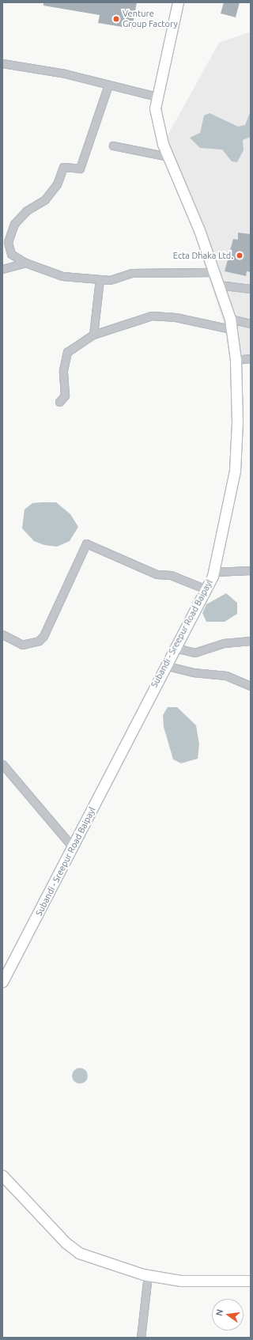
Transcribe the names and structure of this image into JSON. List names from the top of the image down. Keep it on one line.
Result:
{"streets":{"street":["Subandi - Sreepur Road Baipayl"]},"places":["Venture Group Factory","Ecta Dhaka Ltd."],"north":"left"}
